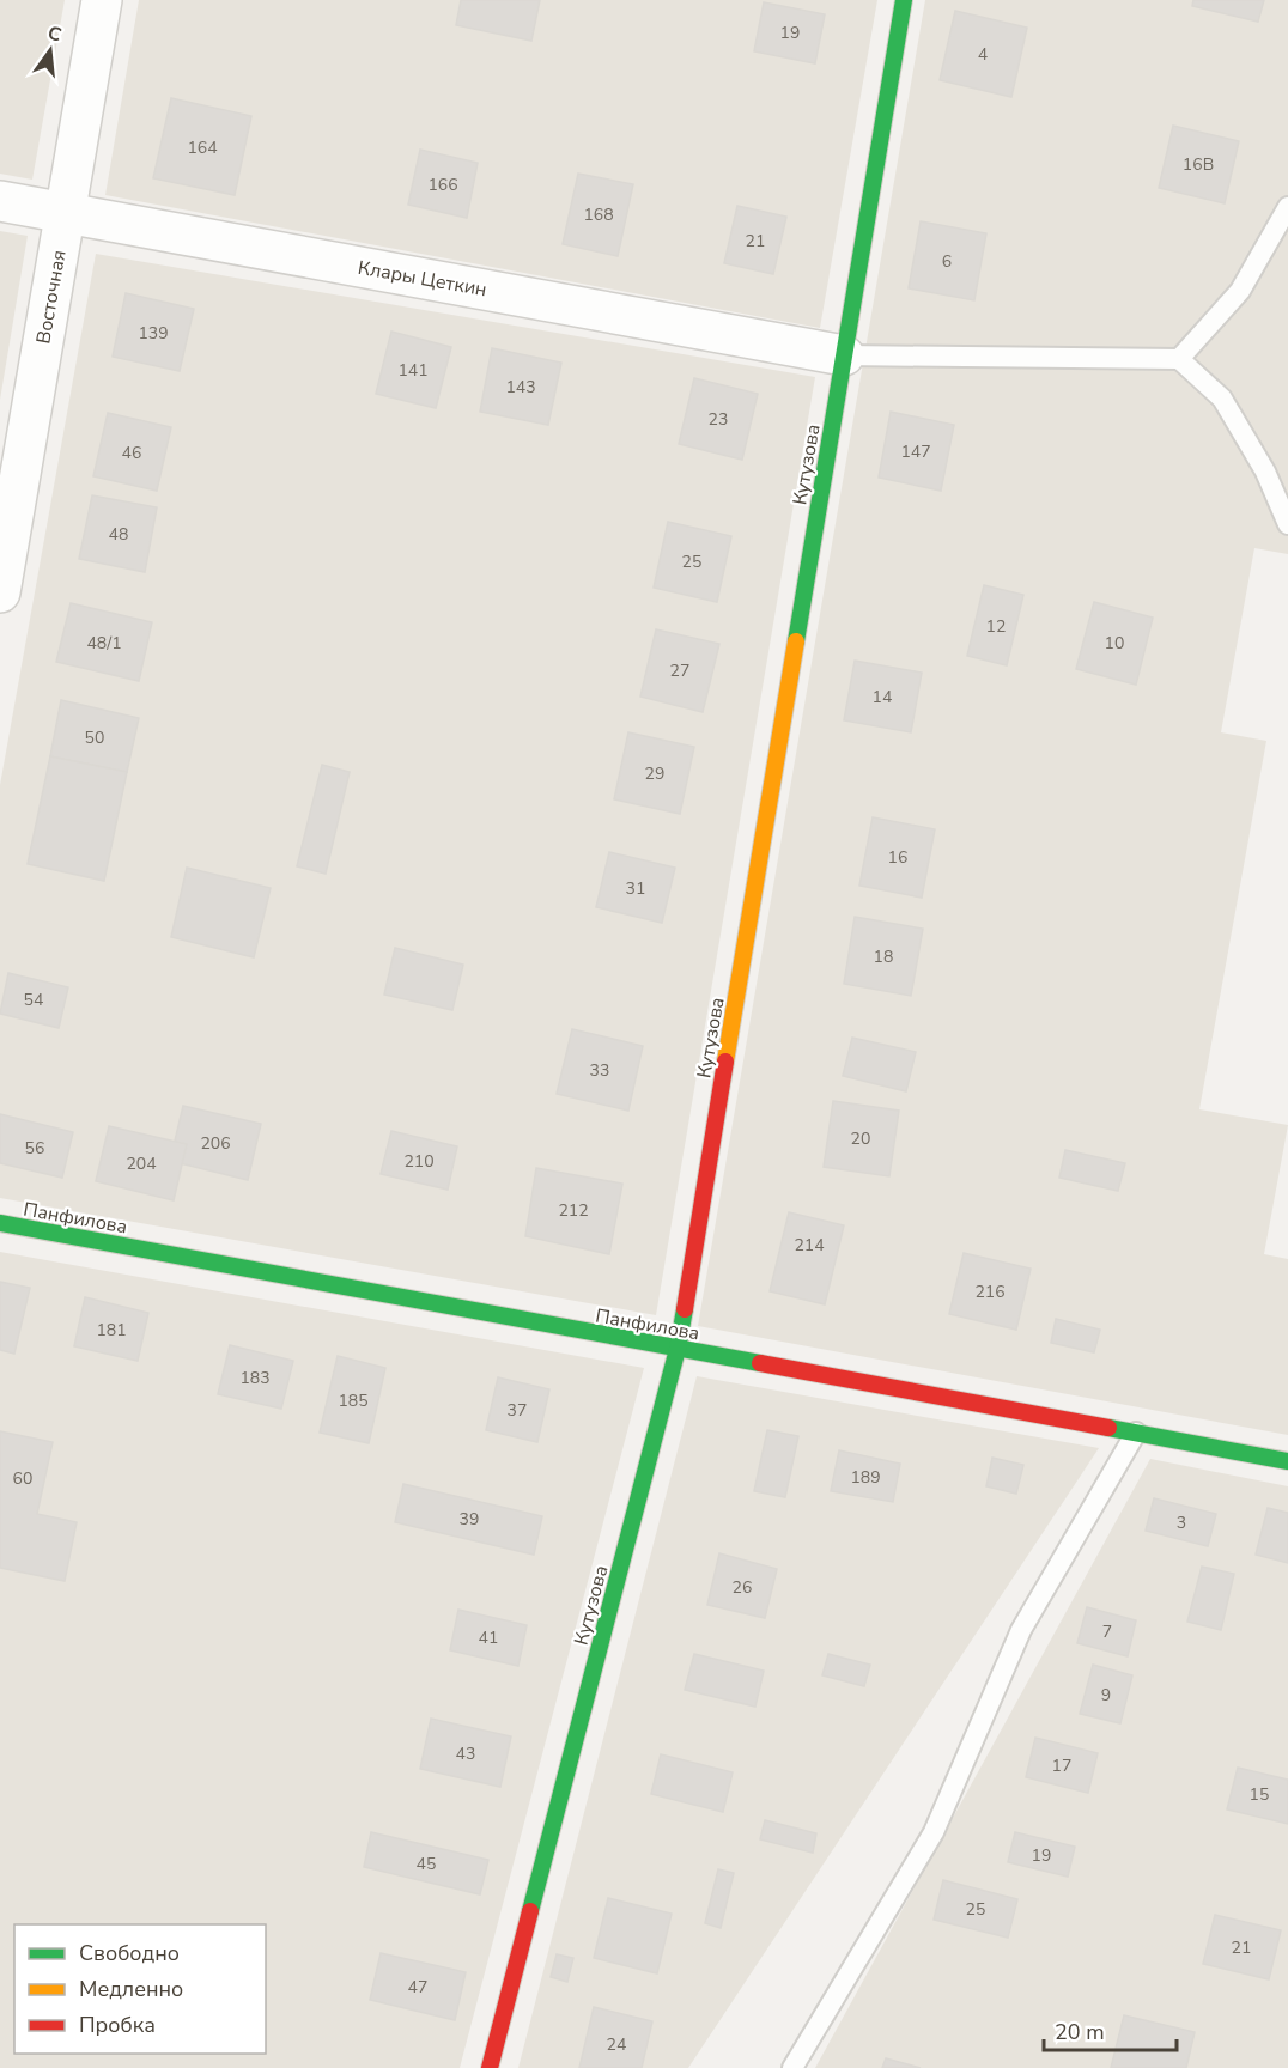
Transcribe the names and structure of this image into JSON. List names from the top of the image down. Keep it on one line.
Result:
{"streets":{"street":["Клары Цеткин","Восточная","Кутузова","Панфилова"]},"crossings":[["Клары Цеткин","Восточная"],["Клары Цеткин","Кутузова"],["Кутузова","Панфилова"]],"house_numbers":["19","4","164","16В","166","168","21","6","139","141","143","23","147","46","48","25","12","48/1","10","27","14","50","29","16","31","18","54","33","20","206","56","210","204","212","214","216","181","183","185","37","189","60","39","3","26","7","41","9","43","17","15","19","45","25","21","47","24"],"legend":["Свободно","Медленно","Пробка"],"scale_bar":"20 m","north":"top"}
